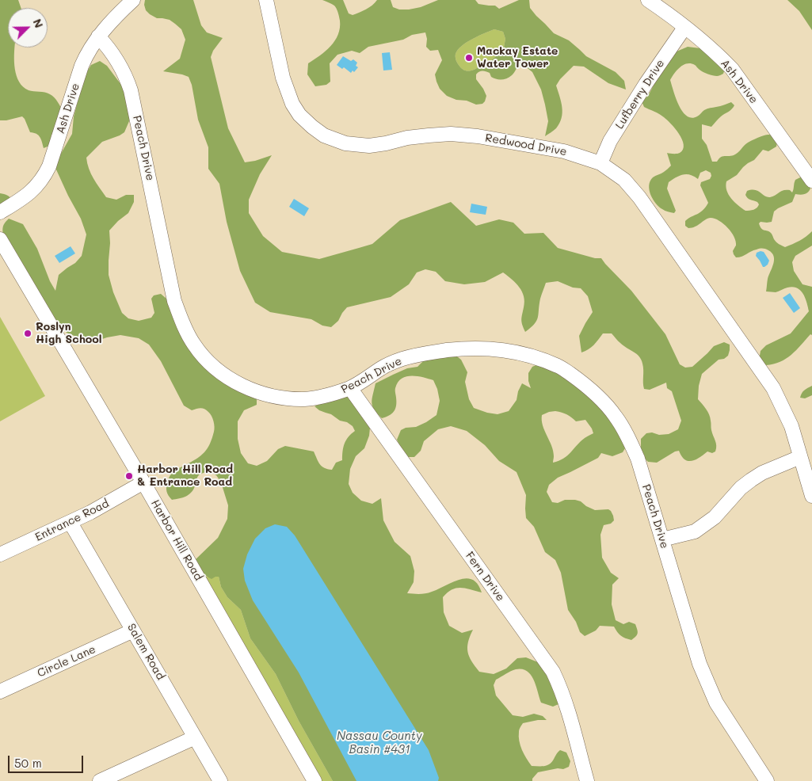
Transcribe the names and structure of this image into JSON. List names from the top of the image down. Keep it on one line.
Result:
{"streets":{"street":["Ash Drive","Lufberry Drive","Redwood Drive","Peach Drive","Entrance Road","Harbor Hill Road","Fern Drive","Salem Road","Circle Lane"]},"crossings":[["Ash Drive","Lufberry Drive"],["Ash Drive","Peach Drive"],["Lufberry Drive","Redwood Drive"],["Peach Drive","Fern Drive"],["Entrance Road","Harbor Hill Road"],["Entrance Road","Salem Road"],["Salem Road","Circle Lane"]],"water":["Nassau County Basin #431"],"places":["Mackay Estate Water Tower","Roslyn High School","Harbor Hill Road & Entrance Road"],"scale_bar":"50 m","north":"top right"}
